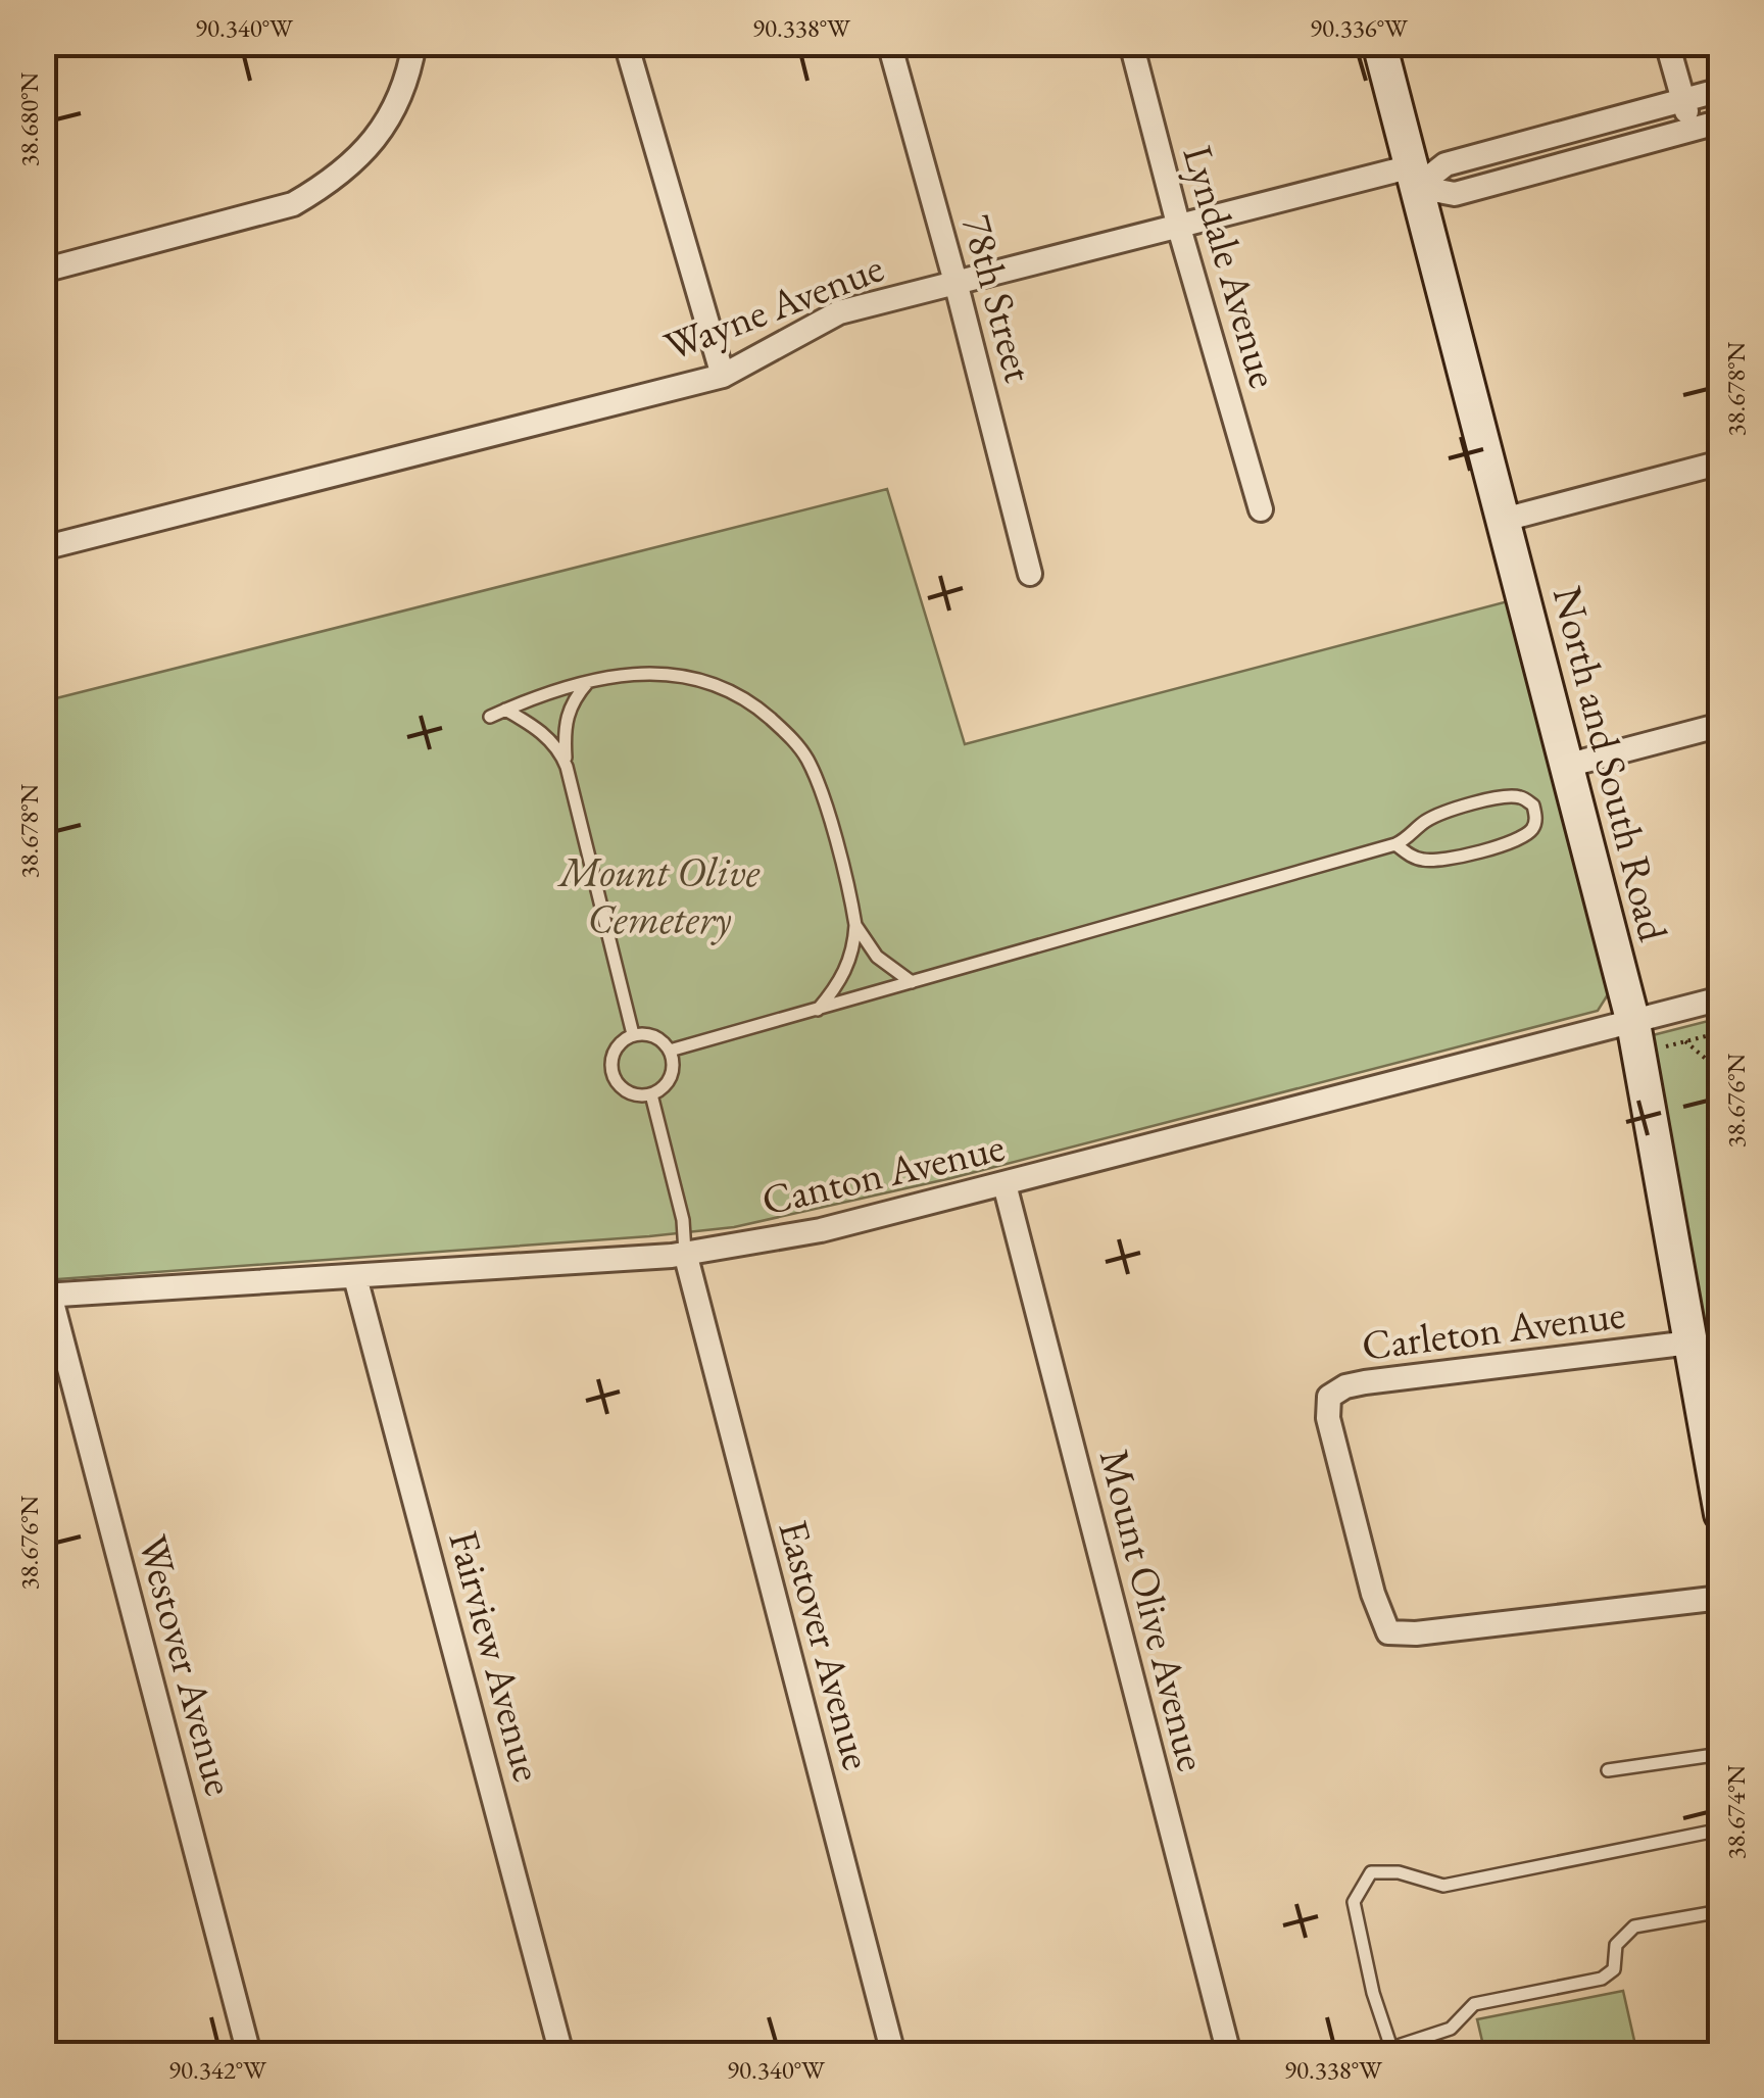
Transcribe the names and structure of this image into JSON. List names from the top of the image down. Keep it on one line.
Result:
{"streets":{"street":["Lyndale Avenue","78th Street","Wayne Avenue","North and South Road","Canton Avenue","Carleton Avenue","Mount Olive Avenue","Eastover Avenue","Fairview Avenue","Westover Avenue"]},"crossings":[["Lyndale Avenue","Wayne Avenue"],["78th Street","Wayne Avenue"],["Wayne Avenue","North and South Road"],["North and South Road","Canton Avenue"],["North and South Road","Carleton Avenue"],["Canton Avenue","Mount Olive Avenue"],["Canton Avenue","Eastover Avenue"],["Canton Avenue","Fairview Avenue"],["Canton Avenue","Westover Avenue"]],"parks":["Mount Olive Cemetery"],"coordinates":["90.340°W","90.338°W","90.336°W","38.680°N","38.678°N","38.676°N","38.674°N","90.342°W"]}
